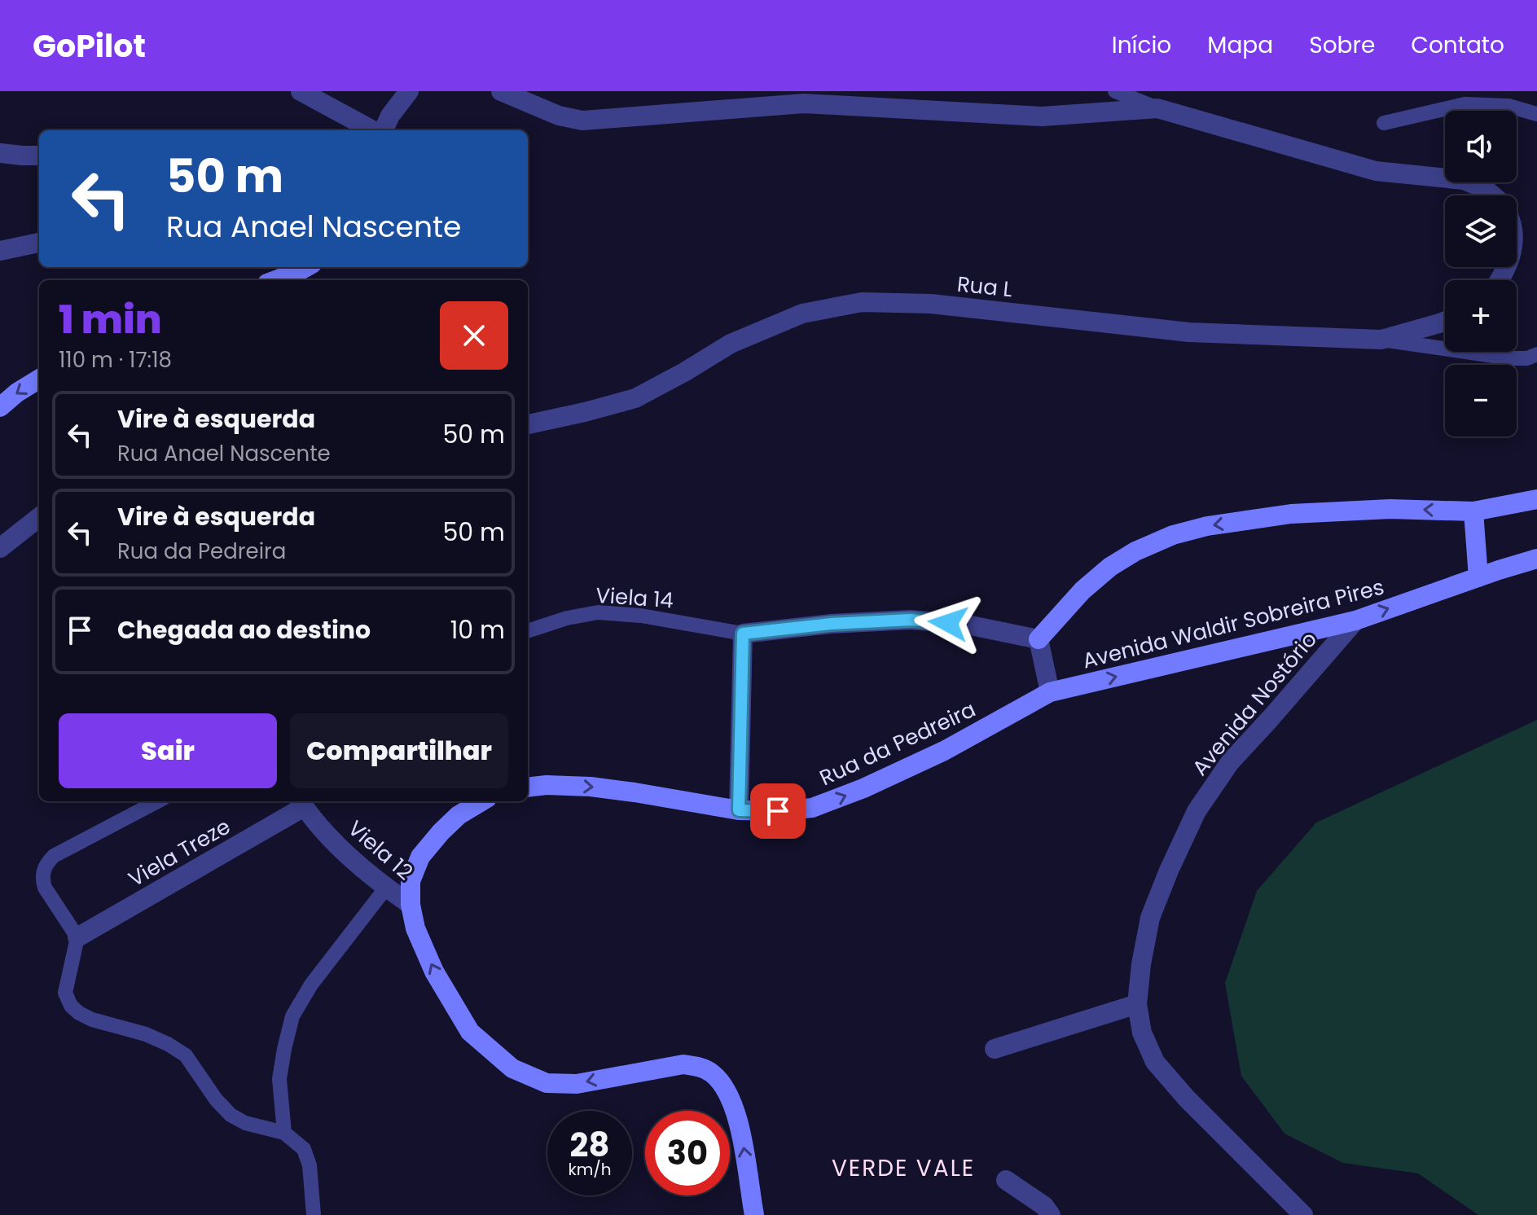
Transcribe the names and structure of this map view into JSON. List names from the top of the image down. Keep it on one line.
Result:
{"streets":{"street":["Rua L","Avenida Waldir Sobreira Pires","Avenida Nostório","Rua da Pedreira","Viela 12","Viela Treze"],"lane":["Viela 14"]},"crossings":[["Avenida Waldir Sobreira Pires","Avenida Nostório"],["Avenida Waldir Sobreira Pires","Rua da Pedreira"],["Viela 12","Viela Treze"]],"districts":["VERDE VALE"],"page":{"header":"GoPilot","nav":["Início","Mapa","Sobre","Contato"],"map_buttons":["+","−"],"turn":["50 m","Rua Anael Nascente"],"heading":["1 min","110 m · 17:18"],"list":[{"name":"Vire à esquerda","note":"Rua Anael Nascente","value":"50 m"},{"name":"Vire à esquerda","note":"Rua da Pedreira","value":"50 m"},{"name":"Chegada ao destino","value":"10 m"}],"buttons":["Sair","Compartilhar"],"speed":"28 km/h","limit":"30"}}
